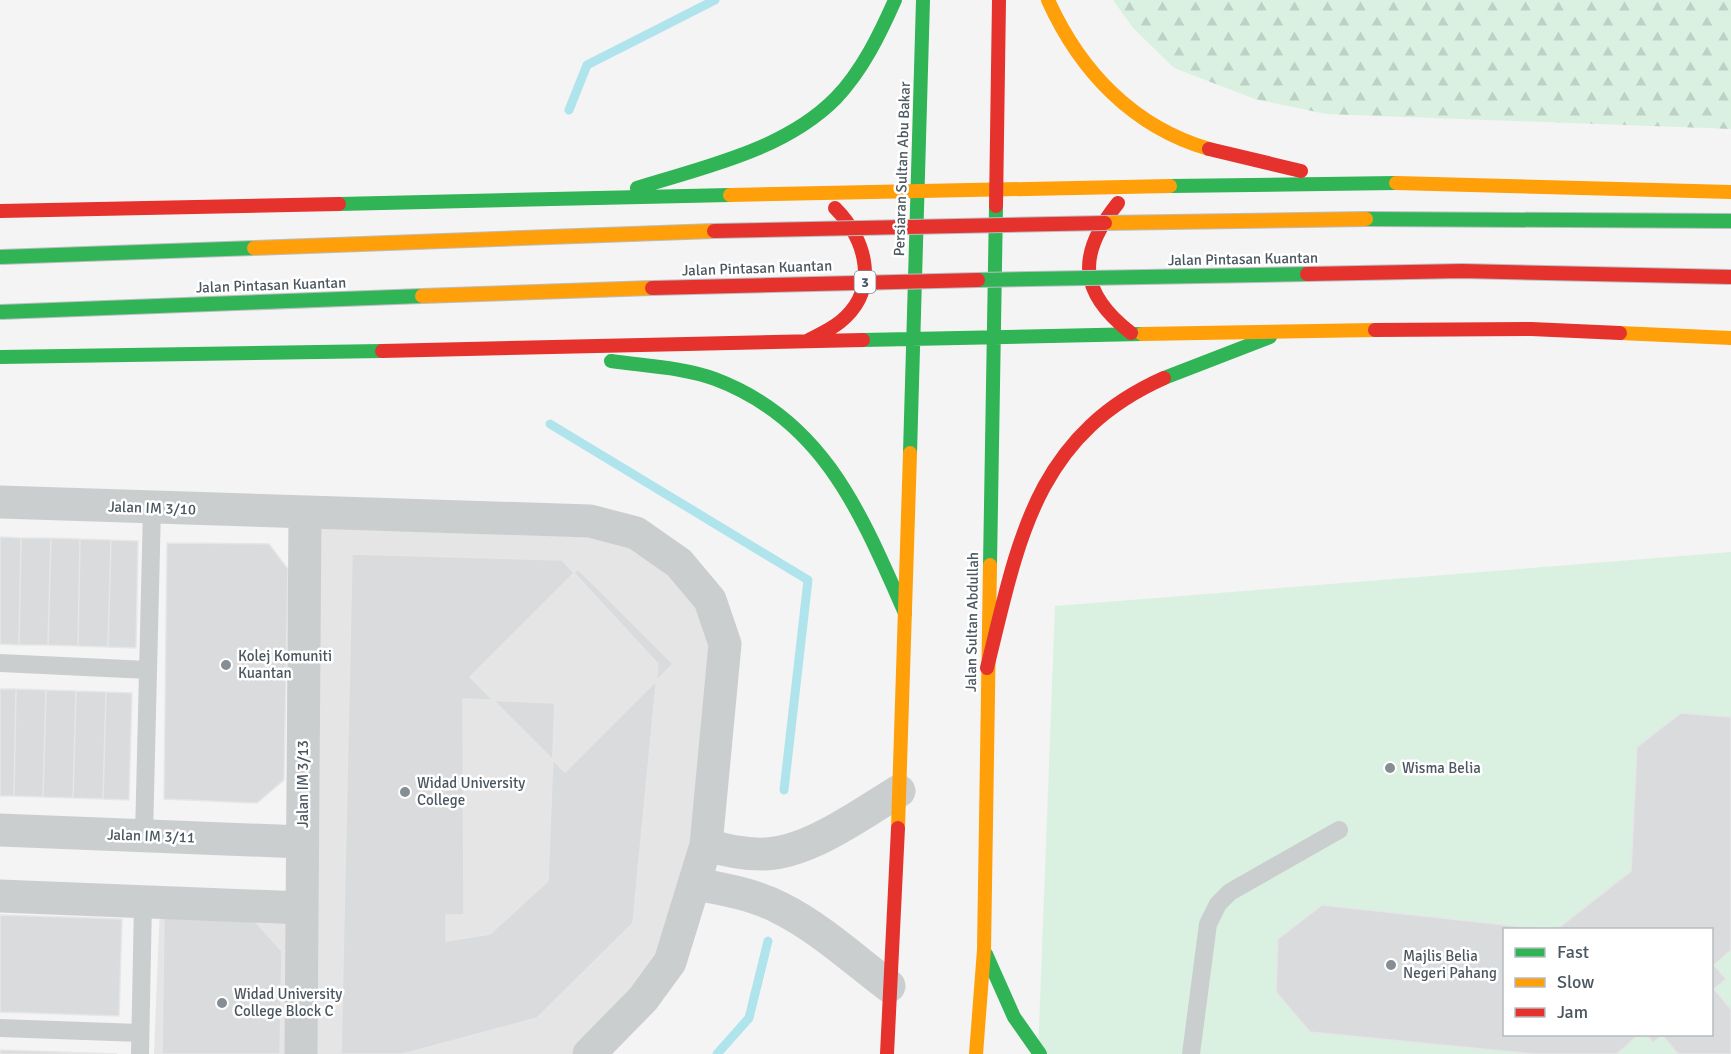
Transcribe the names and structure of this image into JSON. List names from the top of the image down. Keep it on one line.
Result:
{"streets":{"main road":["Persiaran Sultan Abu Bakar","Jalan Pintasan Kuantan","3","Jalan Sultan Abdullah"],"street":["Jalan IM 3/10","Jalan IM 3/13","Jalan IM 3/11"]},"crossings":[["Jalan IM 3/10","Jalan IM 3/13"],["Jalan IM 3/13","Jalan IM 3/11"]],"places":["Kolej Komuniti Kuantan","Wisma Belia","Widad University College","Majlis Belia Negeri Pahang","Widad University College Block C"],"legend":["Fast","Slow","Jam"]}
